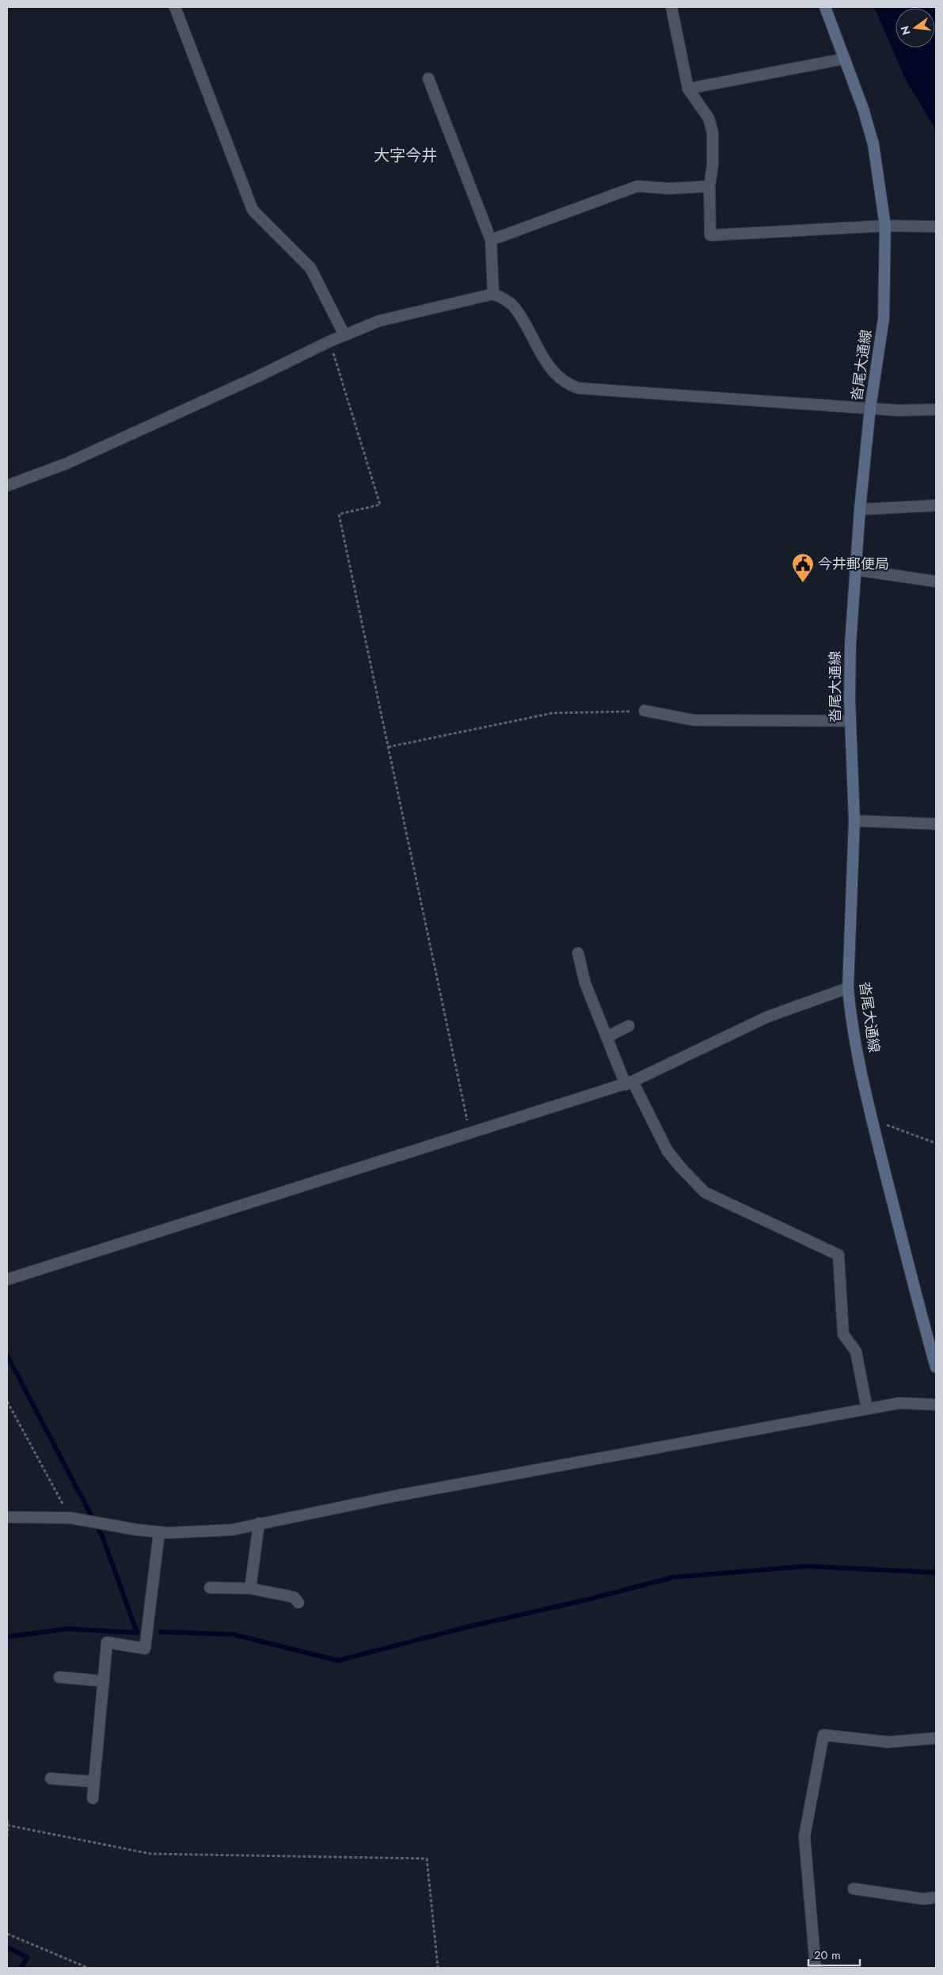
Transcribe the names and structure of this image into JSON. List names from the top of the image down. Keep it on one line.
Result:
{"streets":{"main road":["沓尾大通線"]},"districts":["大字今井"],"places":{"public building":["今井郵便局"]},"scale_bar":"20 m","north":"left"}
